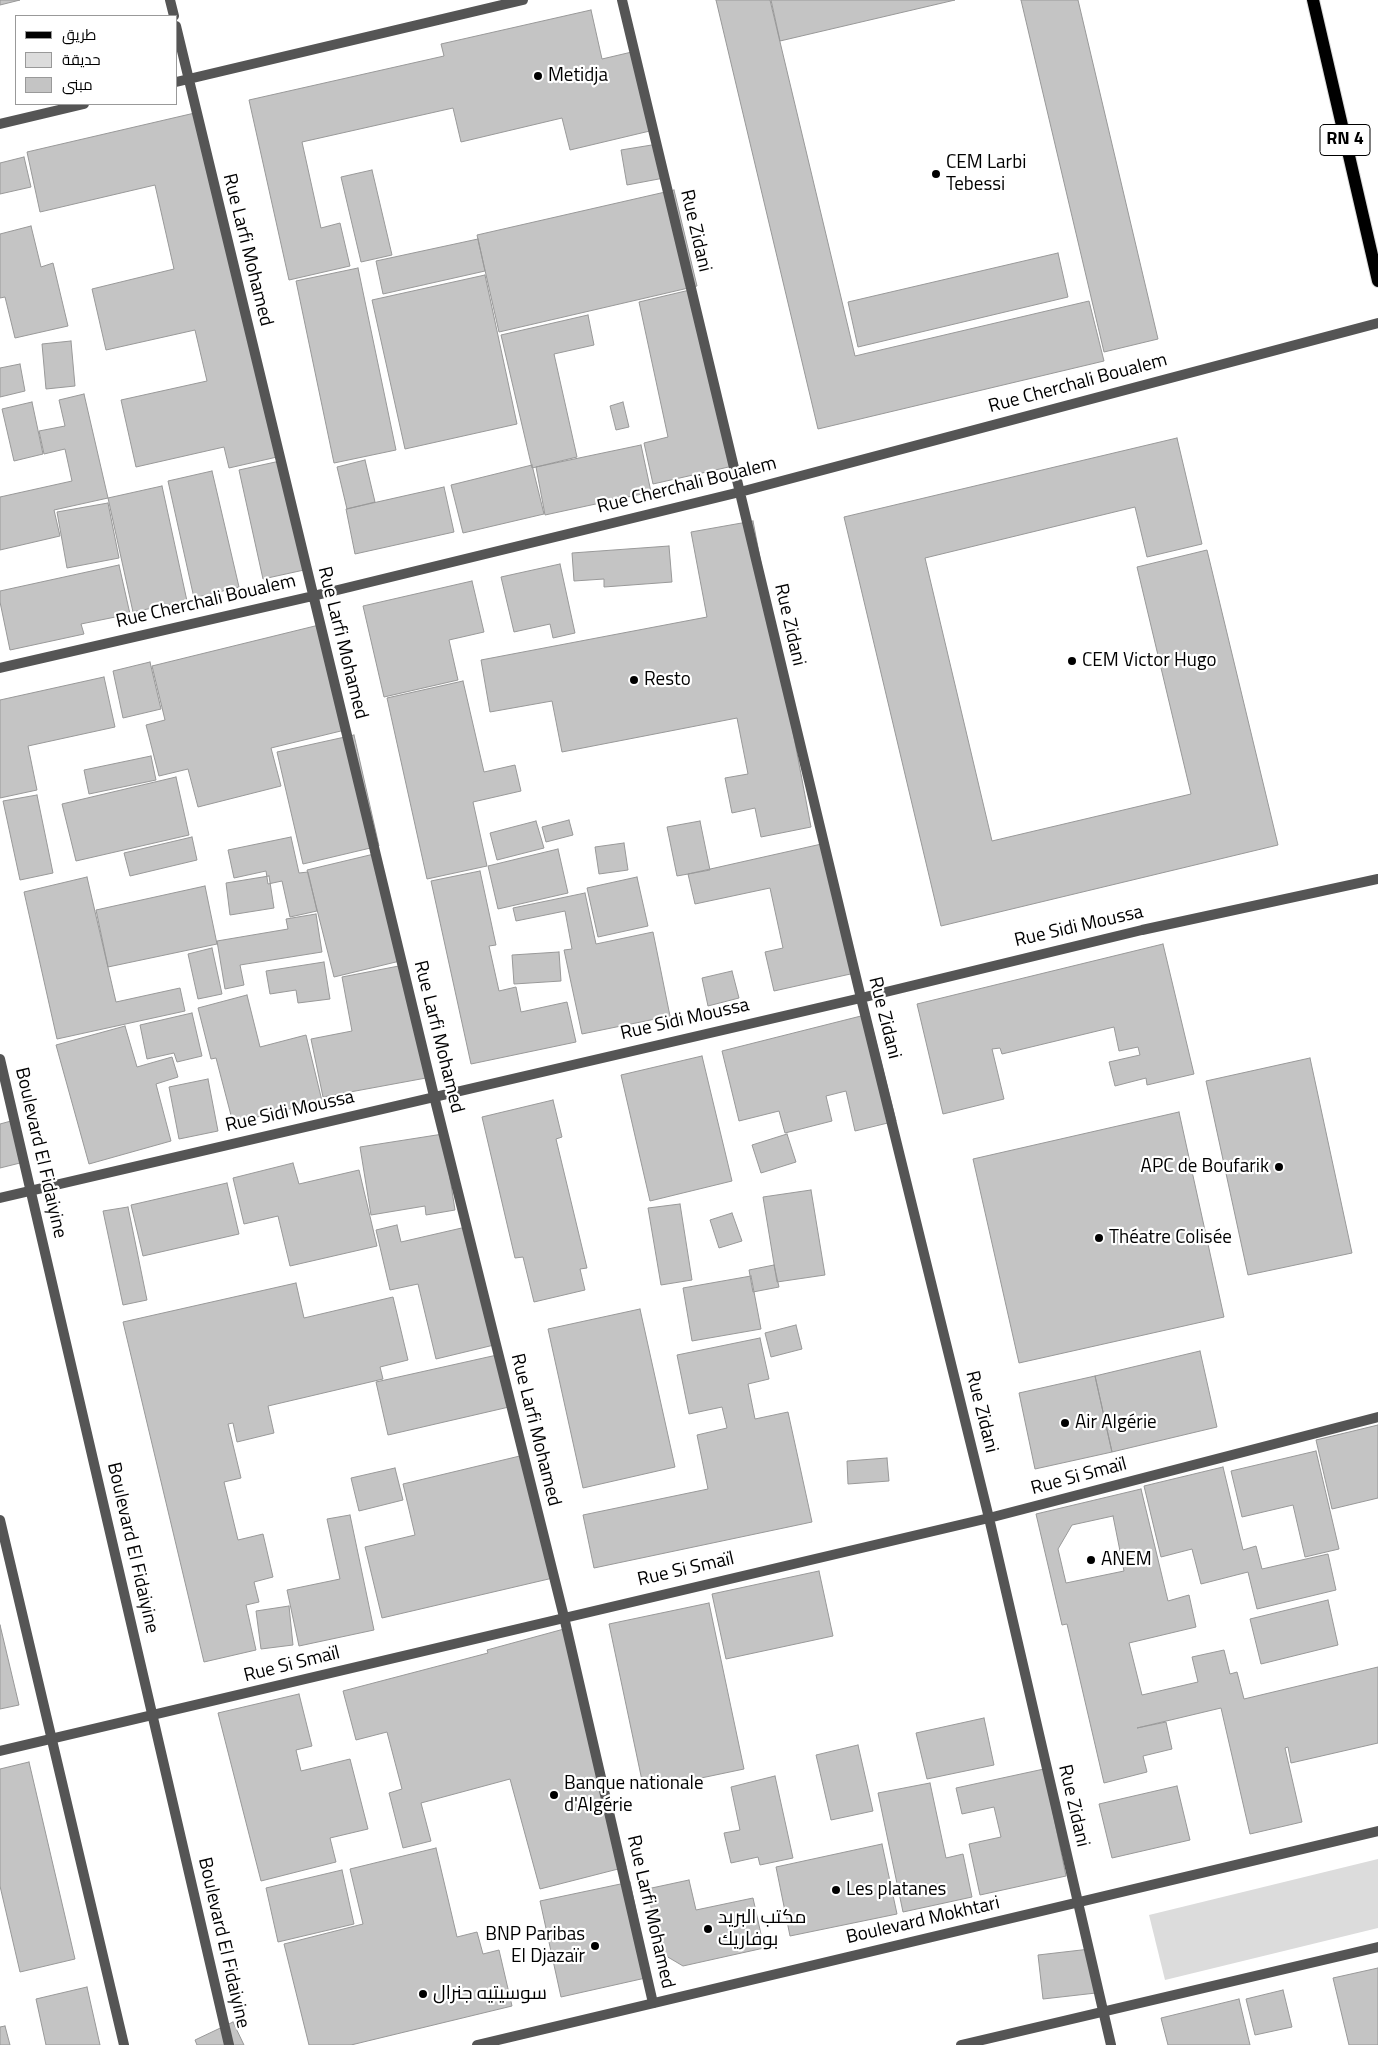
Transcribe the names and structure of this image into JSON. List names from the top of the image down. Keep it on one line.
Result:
{"streets":{"main road":["RN 4"],"street":["Rue Zidani","Rue Larfi Mohamed","Rue Cherchali Boualem","Rue Sidi Moussa","Boulevard El Fidaiyine","Rue Si Smaïl","Boulevard Mokhtari"]},"crossings":[["Rue Zidani","Rue Cherchali Boualem"],["Rue Zidani","Rue Sidi Moussa"],["Rue Zidani","Rue Si Smaïl"],["Rue Zidani","Boulevard Mokhtari"],["Rue Larfi Mohamed","Rue Cherchali Boualem"],["Rue Larfi Mohamed","Rue Sidi Moussa"],["Rue Larfi Mohamed","Rue Si Smaïl"],["Rue Larfi Mohamed","Boulevard Mokhtari"],["Rue Sidi Moussa","Boulevard El Fidaiyine"],["Boulevard El Fidaiyine","Rue Si Smaïl"]],"places":["Metidja","CEM Larbi Tebessi","CEM Victor Hugo","Resto","APC de Boufarik","Théatre Colisée","Air Algérie","ANEM","Banque nationale d'Algérie","Les platanes","مكتب البريد بوفاريك","BNP Paribas El Djazaïr","سوسيتيه جنرال"],"legend":["طريق","حديقة","مبنى"]}
